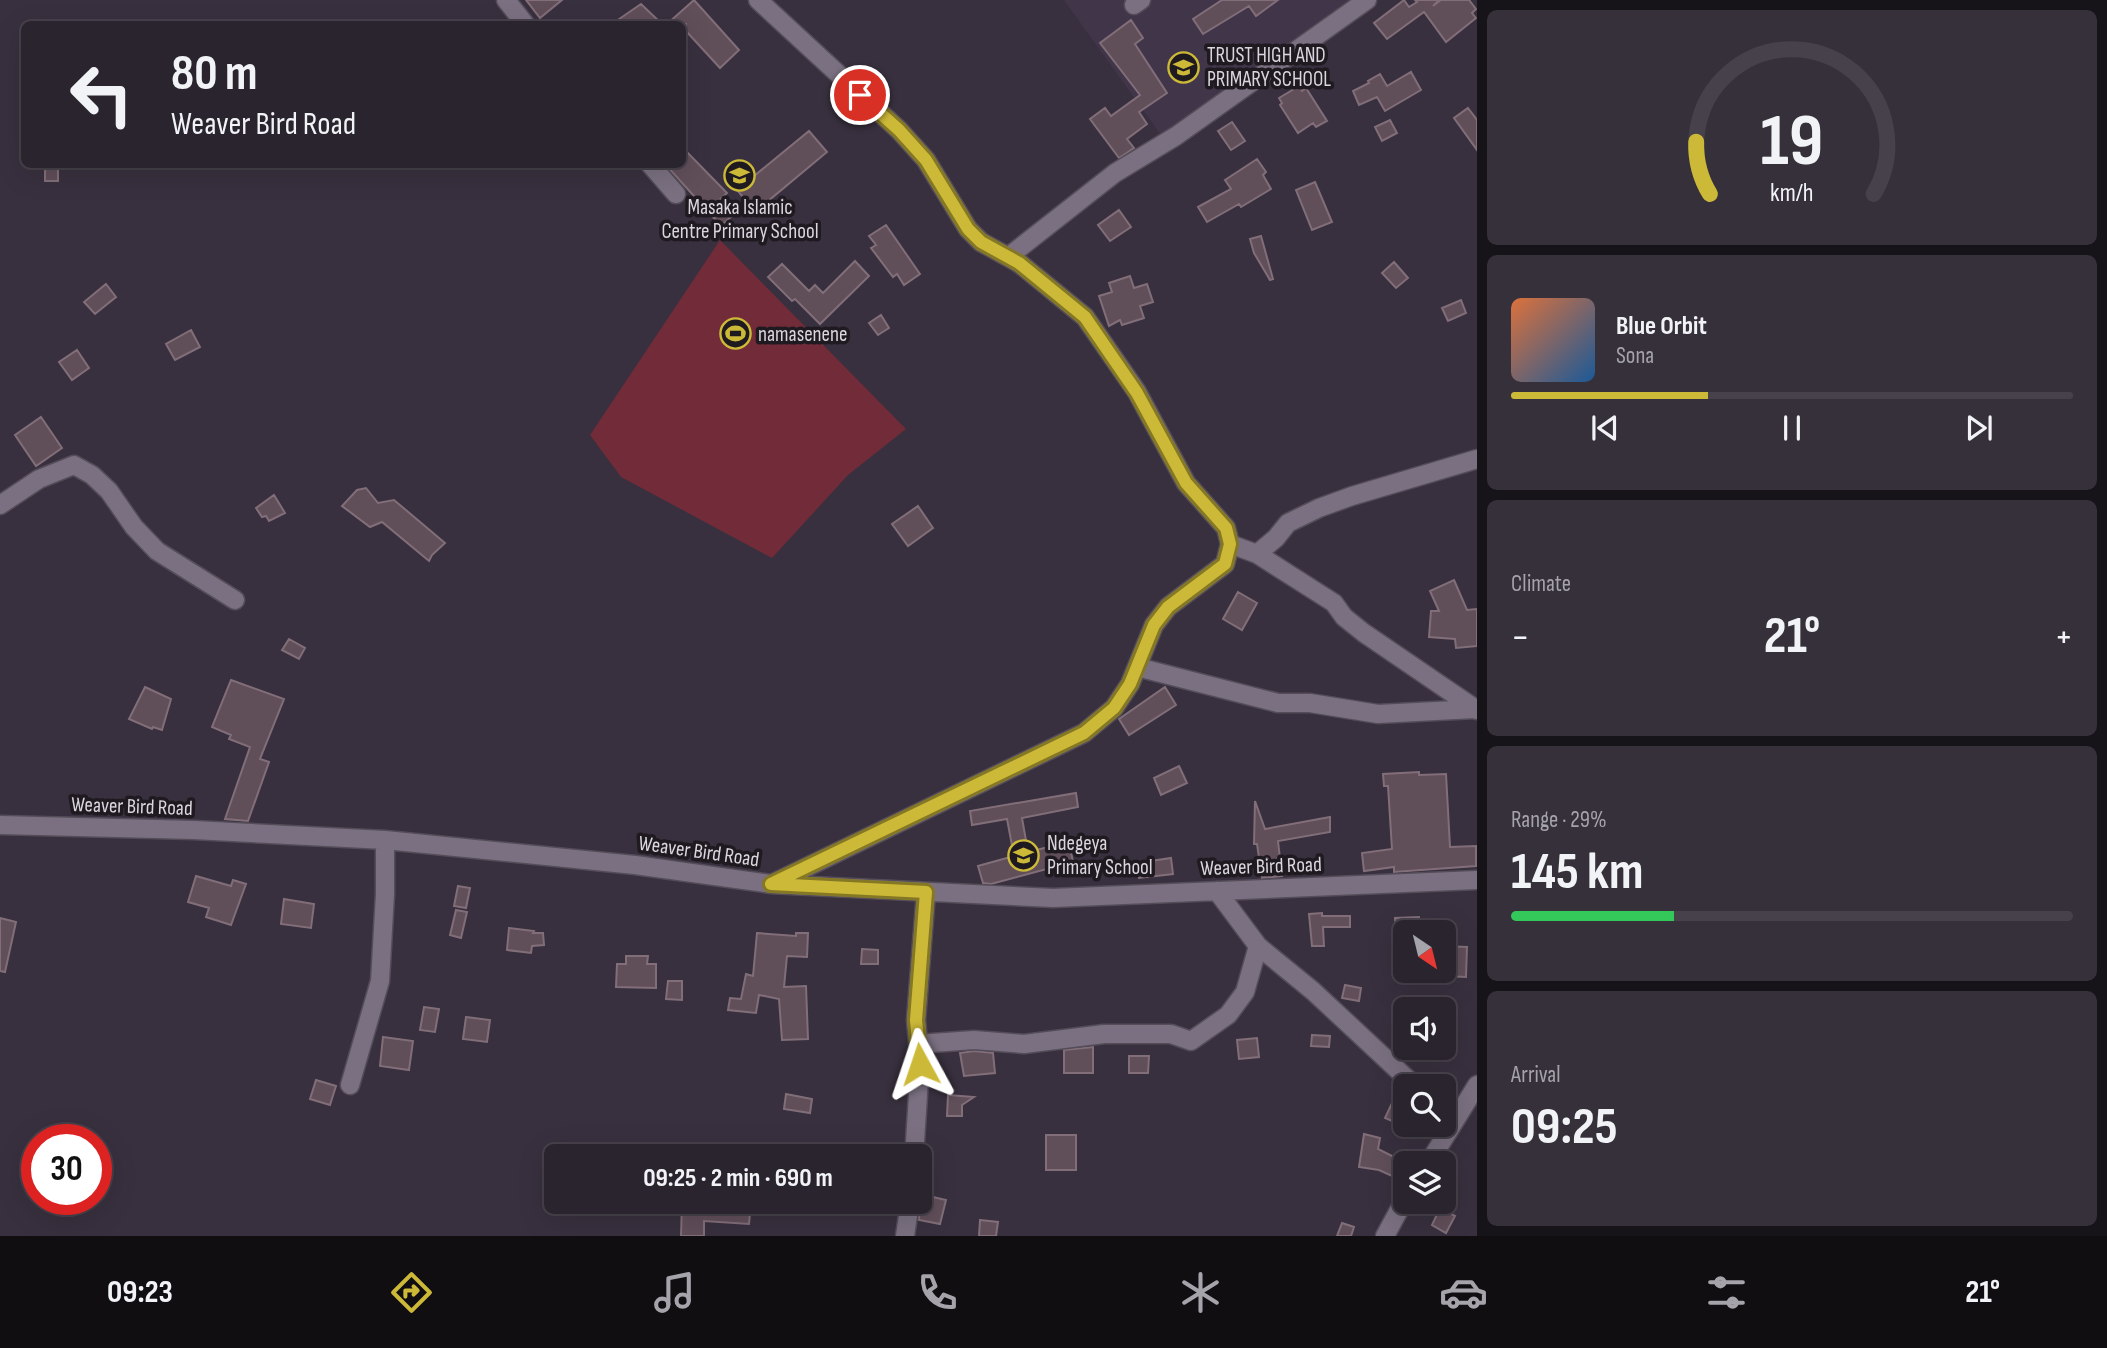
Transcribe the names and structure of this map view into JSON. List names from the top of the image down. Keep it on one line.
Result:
{"streets":{"street":["Weaver Bird Road"]},"places":{"school or university":["TRUST HIGH AND PRIMARY SCHOOL","Masaka Islamic Centre Primary School","Ndegeya Primary School"],"sports":["namasenene"]},"north":"bottom right","page":{"turn":["80 m","Weaver Bird Road"],"song":["Blue Orbit","Sona"],"tile":["Climate",["Range · 29%","145 km"],["Arrival","09:25"]],"heat":["−","21°","+"],"limit":"30","trip":"09:25 · 2 min · 690 m","tabs":["09:23","21°"],"gauge":["19","km/h"]}}
